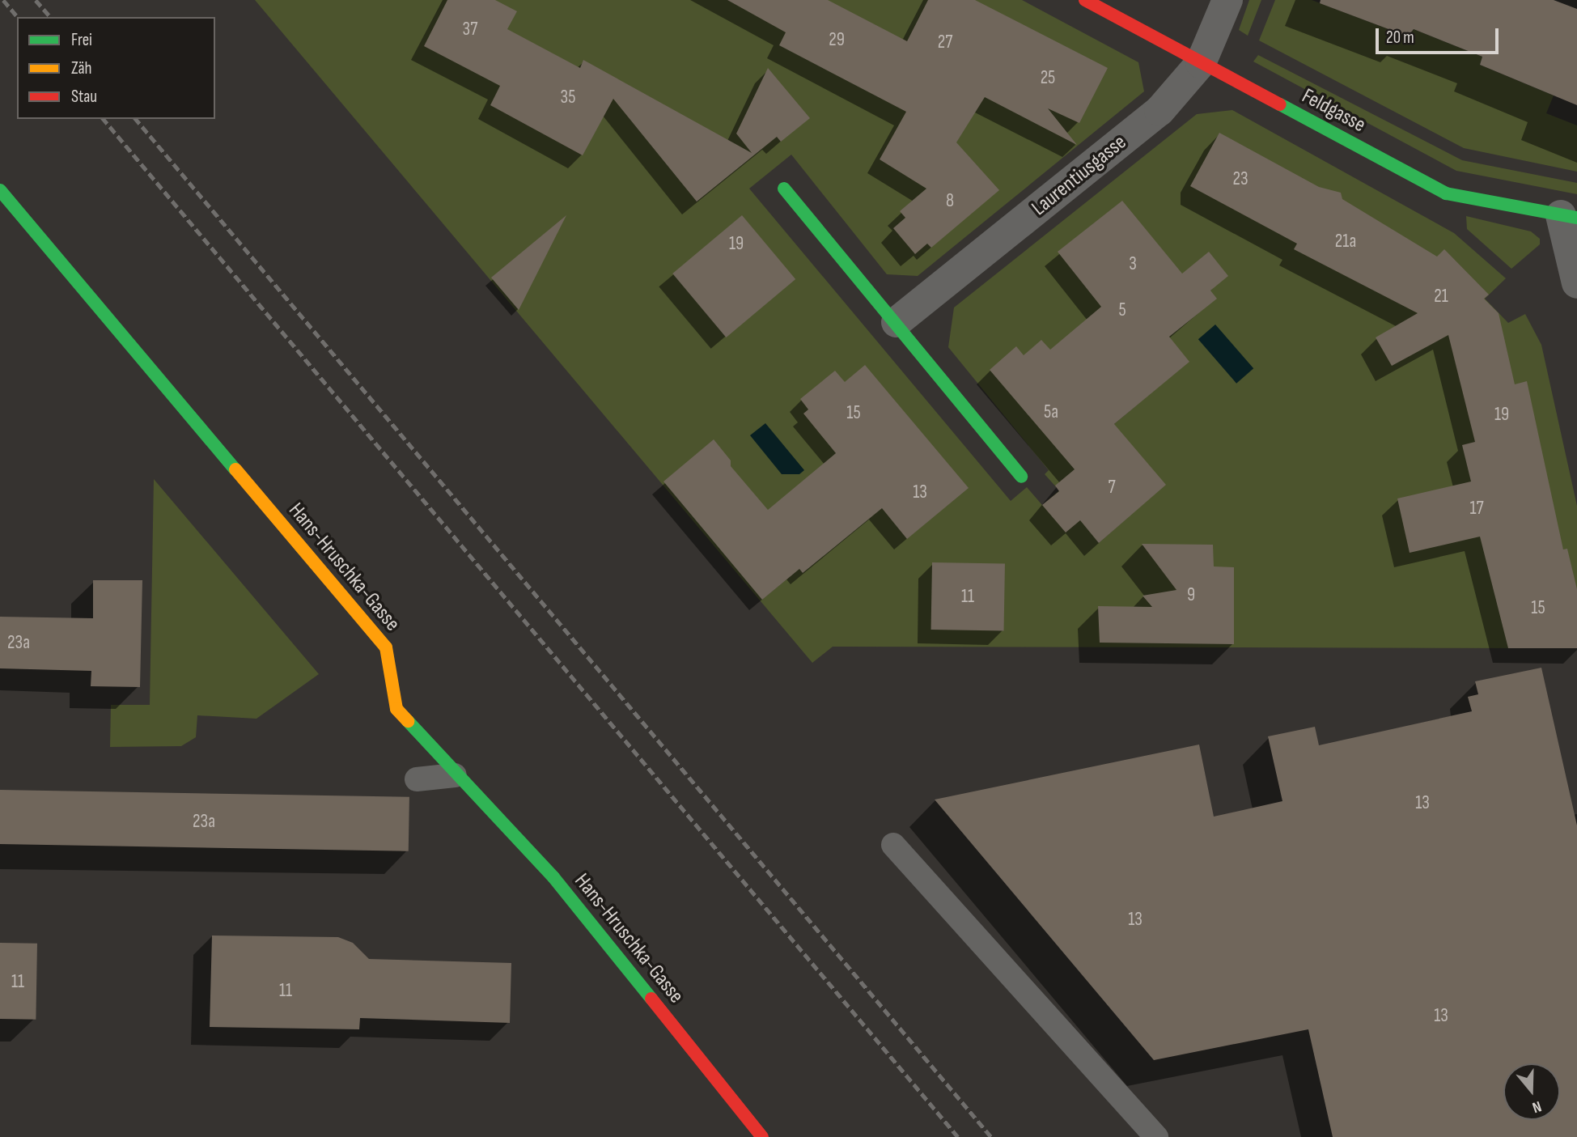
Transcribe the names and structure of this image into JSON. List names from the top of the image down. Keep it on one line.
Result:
{"streets":{"street":["Feldgasse","Laurentiusgasse","Hans-Hruschka-Gasse"]},"crossings":[["Feldgasse","Laurentiusgasse"]],"house_numbers":["37","29","27","25","35","23","8","21a","19","3","21","5","5a","15","19","7","13","17","9","11","15","23a","13","23a","13","11","11","13"],"legend":["Frei","Zäh","Stau"],"scale_bar":"20 m","north":"bottom"}
